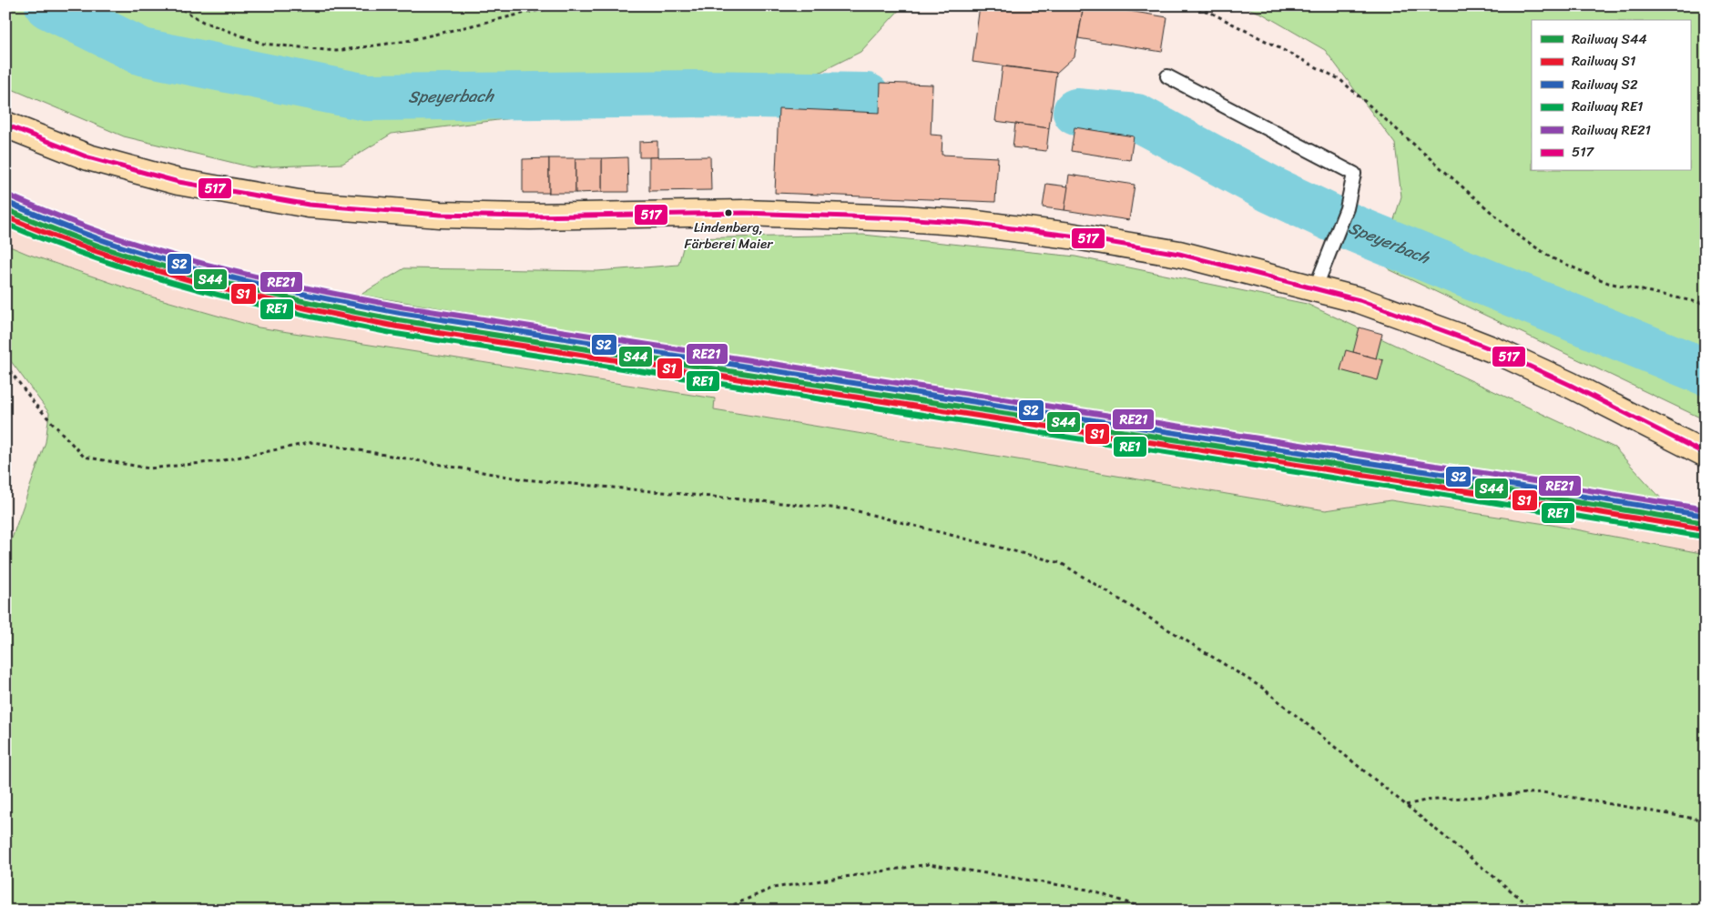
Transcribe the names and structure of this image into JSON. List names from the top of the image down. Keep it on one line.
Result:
{"water":["Speyerbach"],"places":["Lindenberg, Färberei Maier"],"lines":["transit line 517","rail line RE21","rail line S2","rail line S44","rail line S1","rail line RE1"],"legend":["Railway S44","Railway S1","Railway S2","Railway RE1","Railway RE21","517"]}
